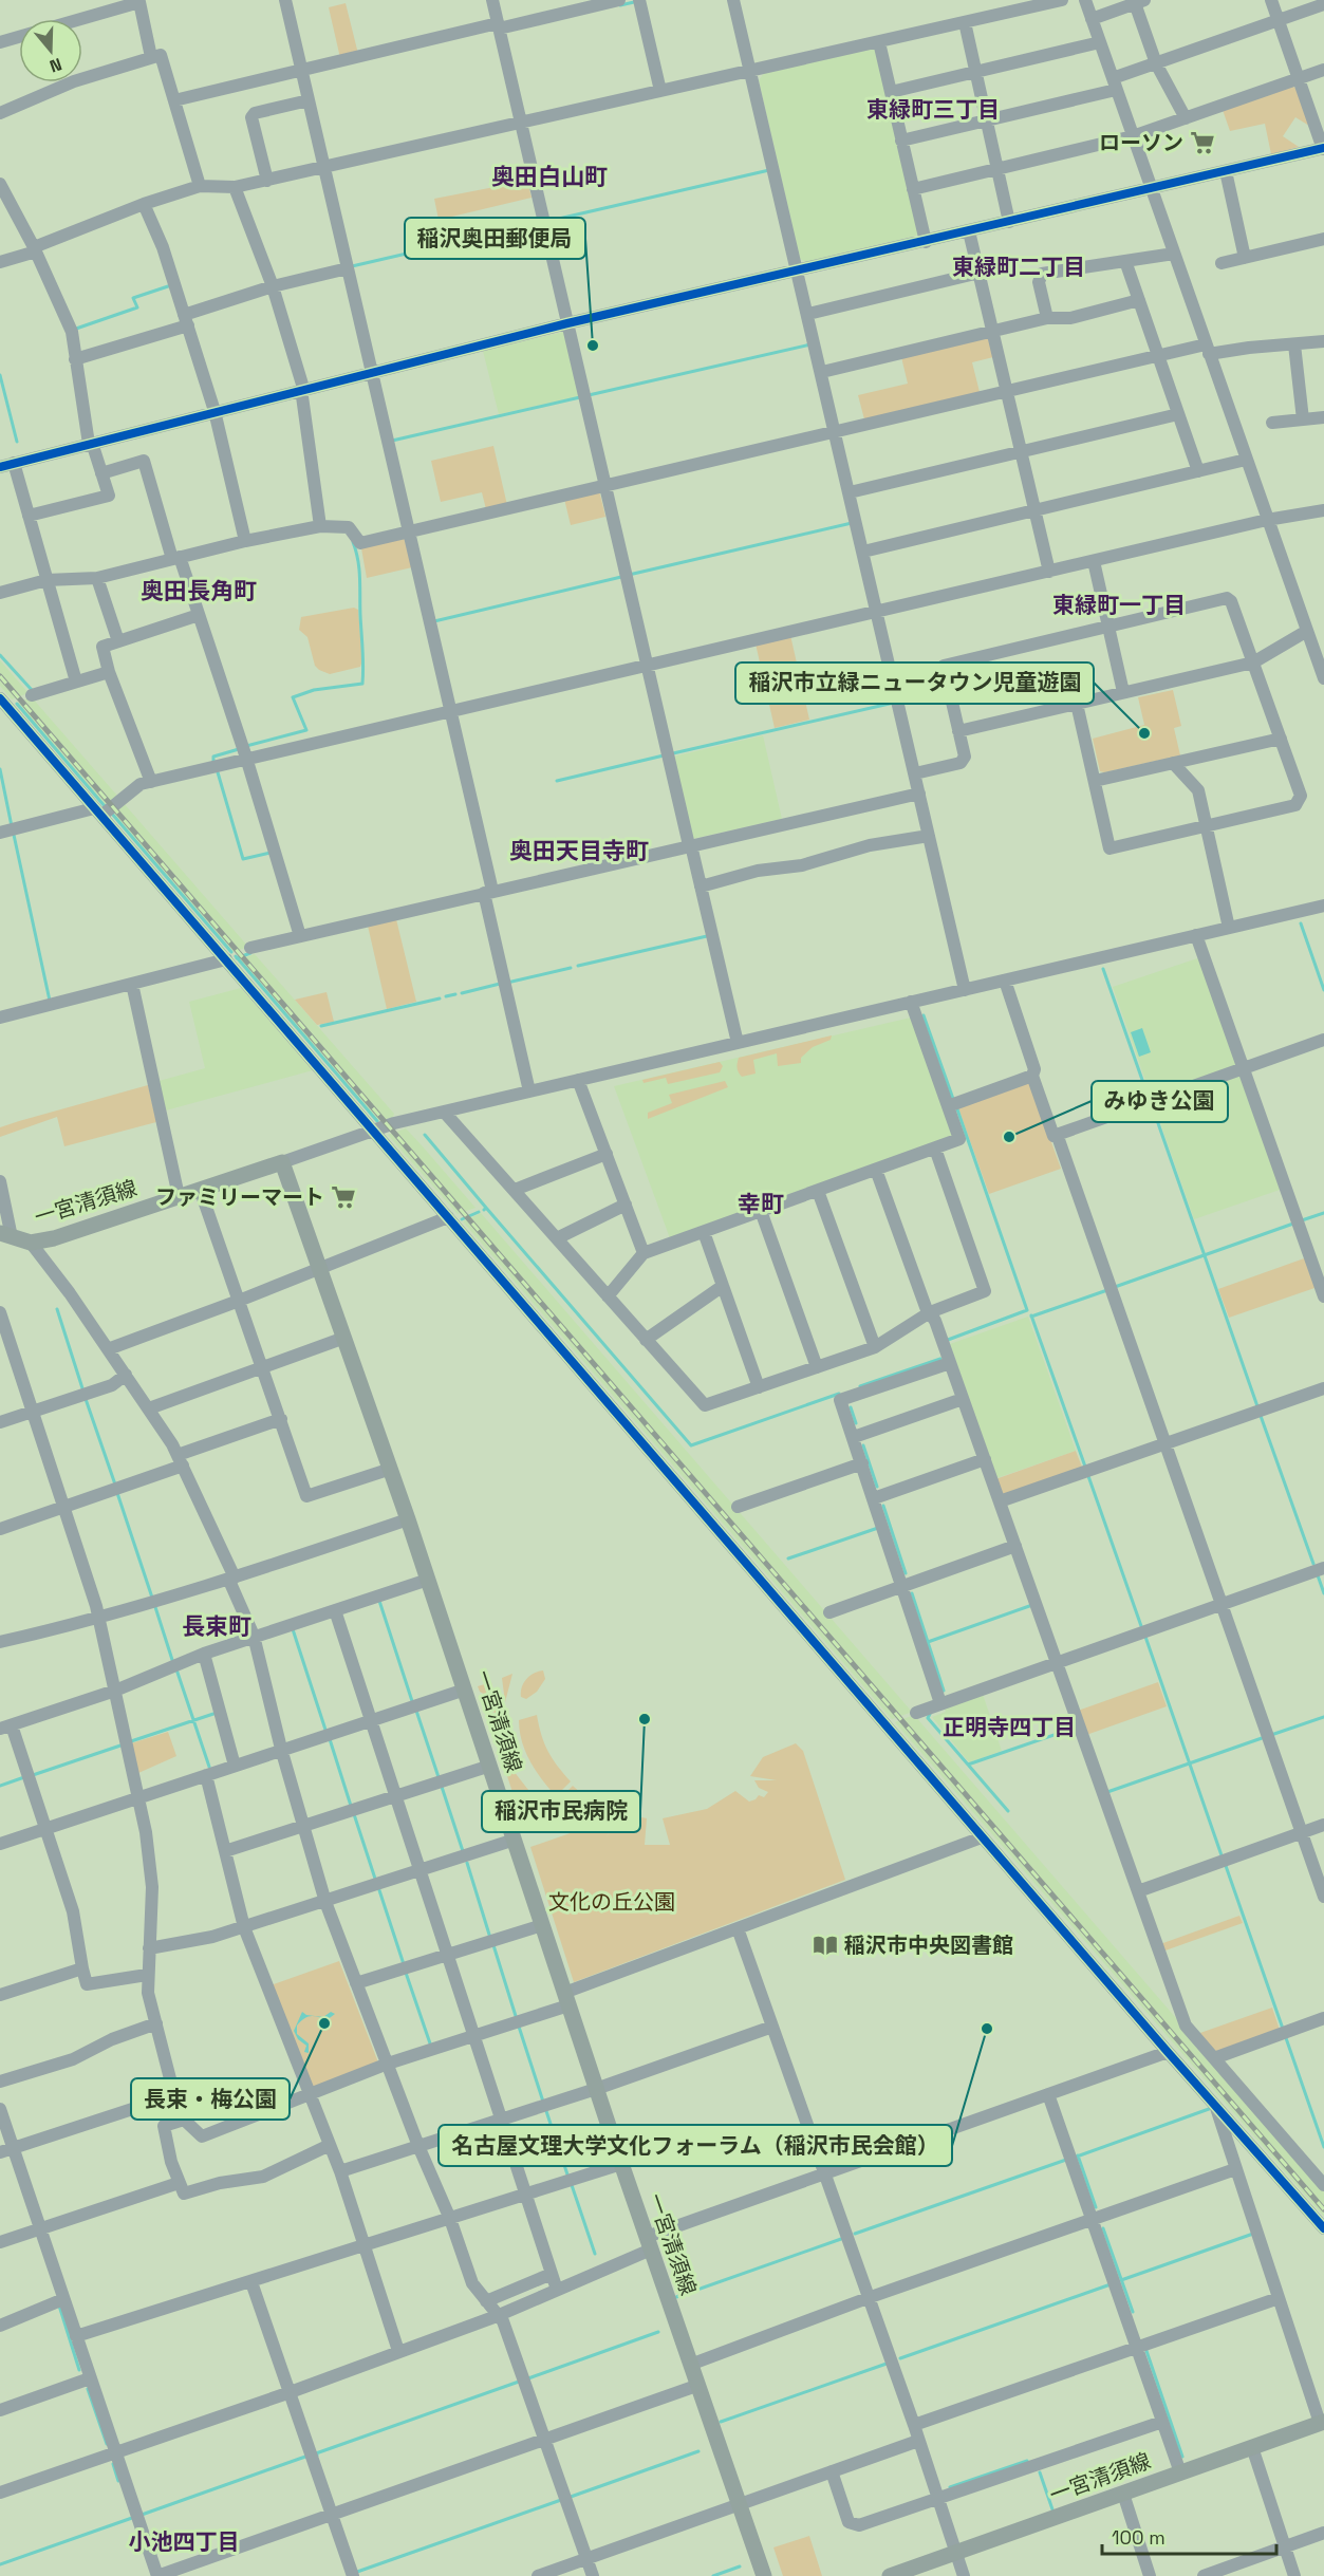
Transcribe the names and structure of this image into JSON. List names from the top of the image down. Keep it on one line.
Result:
{"streets":{"main road":["一宮清須線"]},"districts":["東緑町三丁目","奥田白山町","東緑町二丁目","奥田長角町","東緑町一丁目","奥田天目寺町","幸町","長束町","正明寺四丁目","小池四丁目"],"parks":["文化の丘公園"],"places":{"supermarket":["ローソン","ファミリーマート"],"other":["稲沢奥田郵便局","稲沢市立緑ニュータウン児童遊園","みゆき公園","稲沢市民病院","長束・梅公園","名古屋文理大学文化フォーラム（稲沢市民会館）"],"library":["稲沢市中央図書館"]},"scale_bar":"100 m","north":"bottom"}
